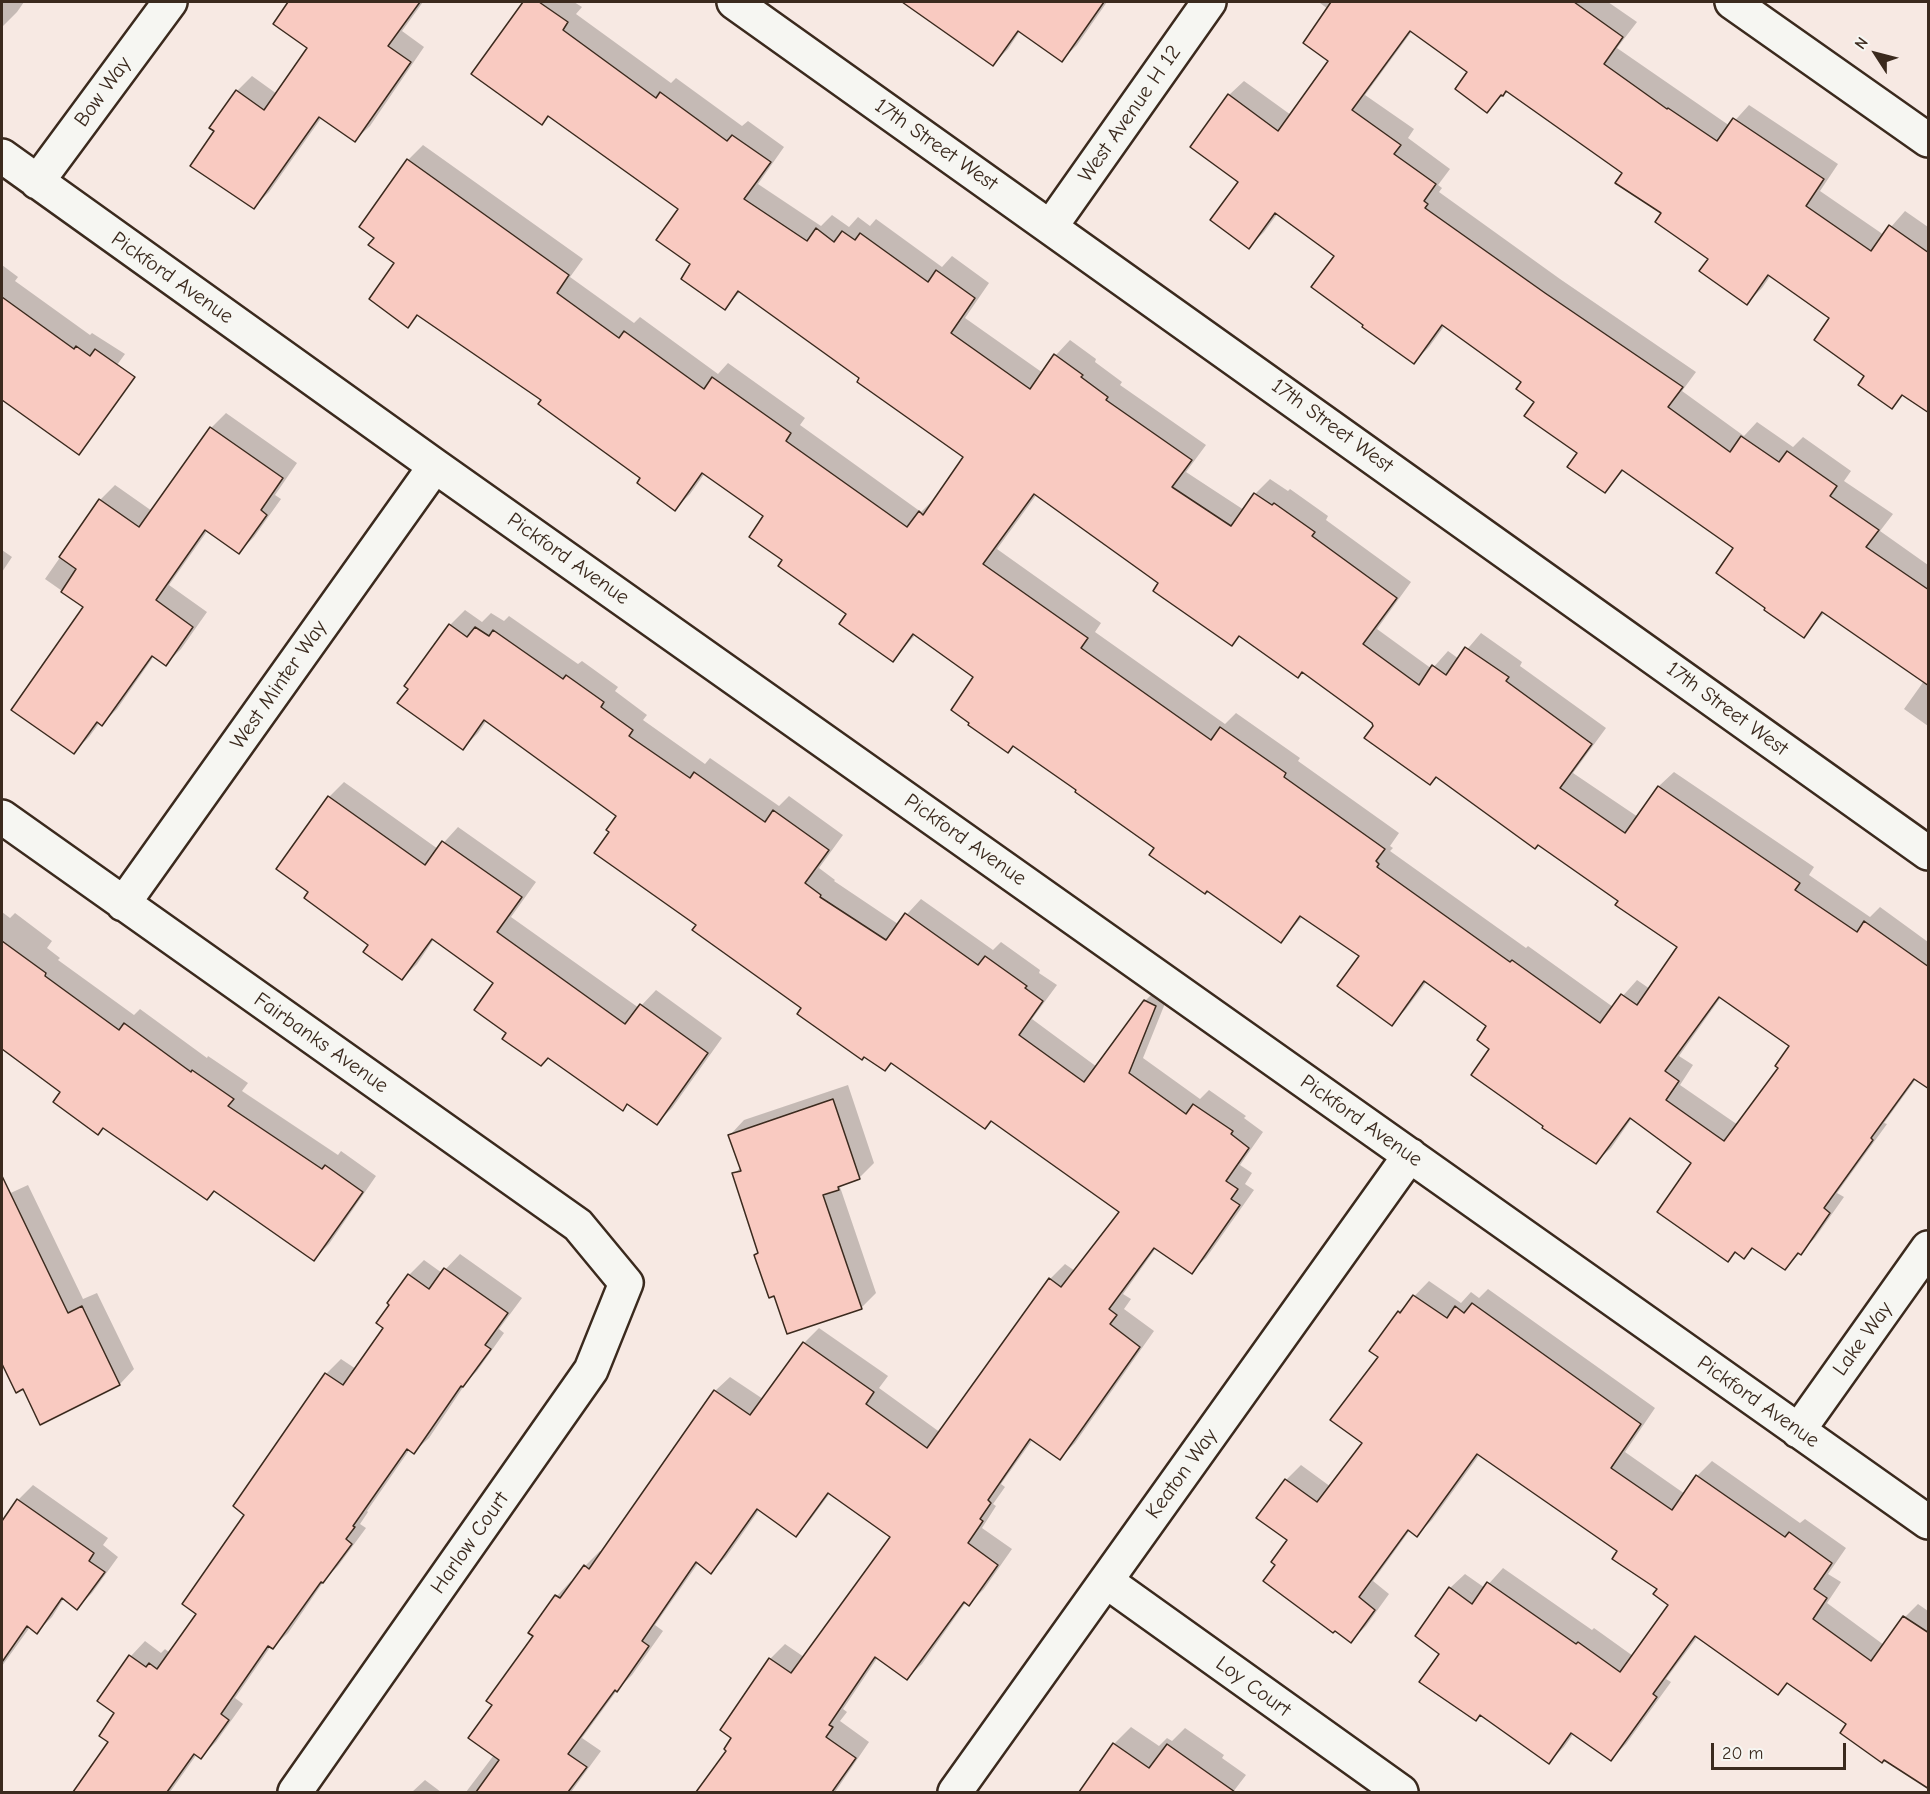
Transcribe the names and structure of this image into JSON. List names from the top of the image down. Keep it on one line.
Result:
{"streets":{"street":["Bow Way","West Avenue H 12","17th Street West","Pickford Avenue","West Minter Way","Fairbanks Avenue","Lake Way","Keaton Way","Harlow Court","Loy Court"]},"crossings":[["Bow Way","Pickford Avenue"],["West Avenue H 12","17th Street West"],["Pickford Avenue","West Minter Way"],["Pickford Avenue","Lake Way"],["Pickford Avenue","Keaton Way"],["West Minter Way","Fairbanks Avenue"],["Fairbanks Avenue","Harlow Court"],["Keaton Way","Loy Court"]],"scale_bar":"20 m","north":"top left"}
